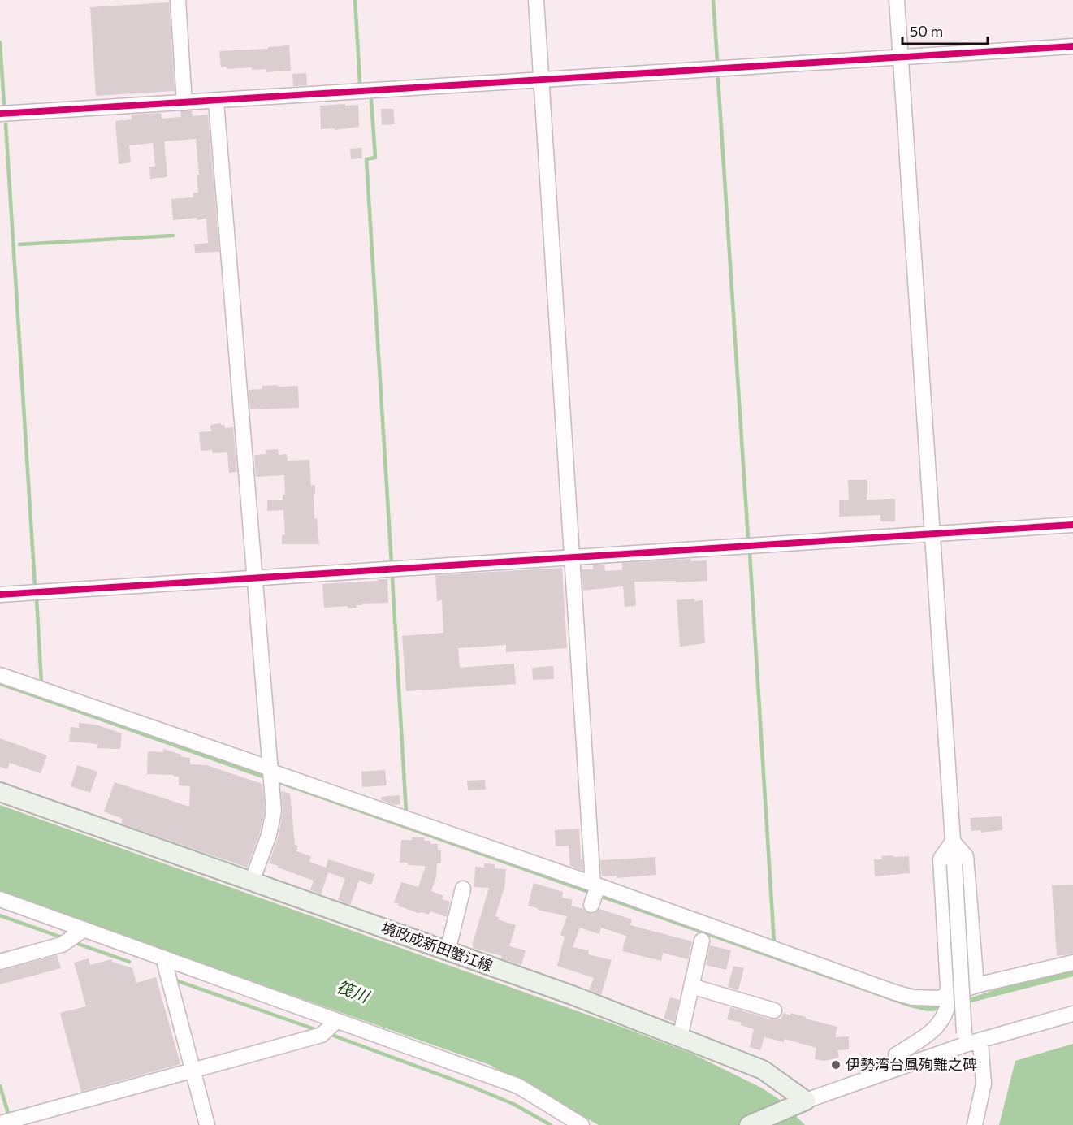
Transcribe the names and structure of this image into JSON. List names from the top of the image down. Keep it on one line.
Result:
{"streets":{"main road":["境政成新田蟹江線"]},"water":["筏川"],"places":["伊勢湾台風殉難之碑"],"scale_bar":"50 m"}
